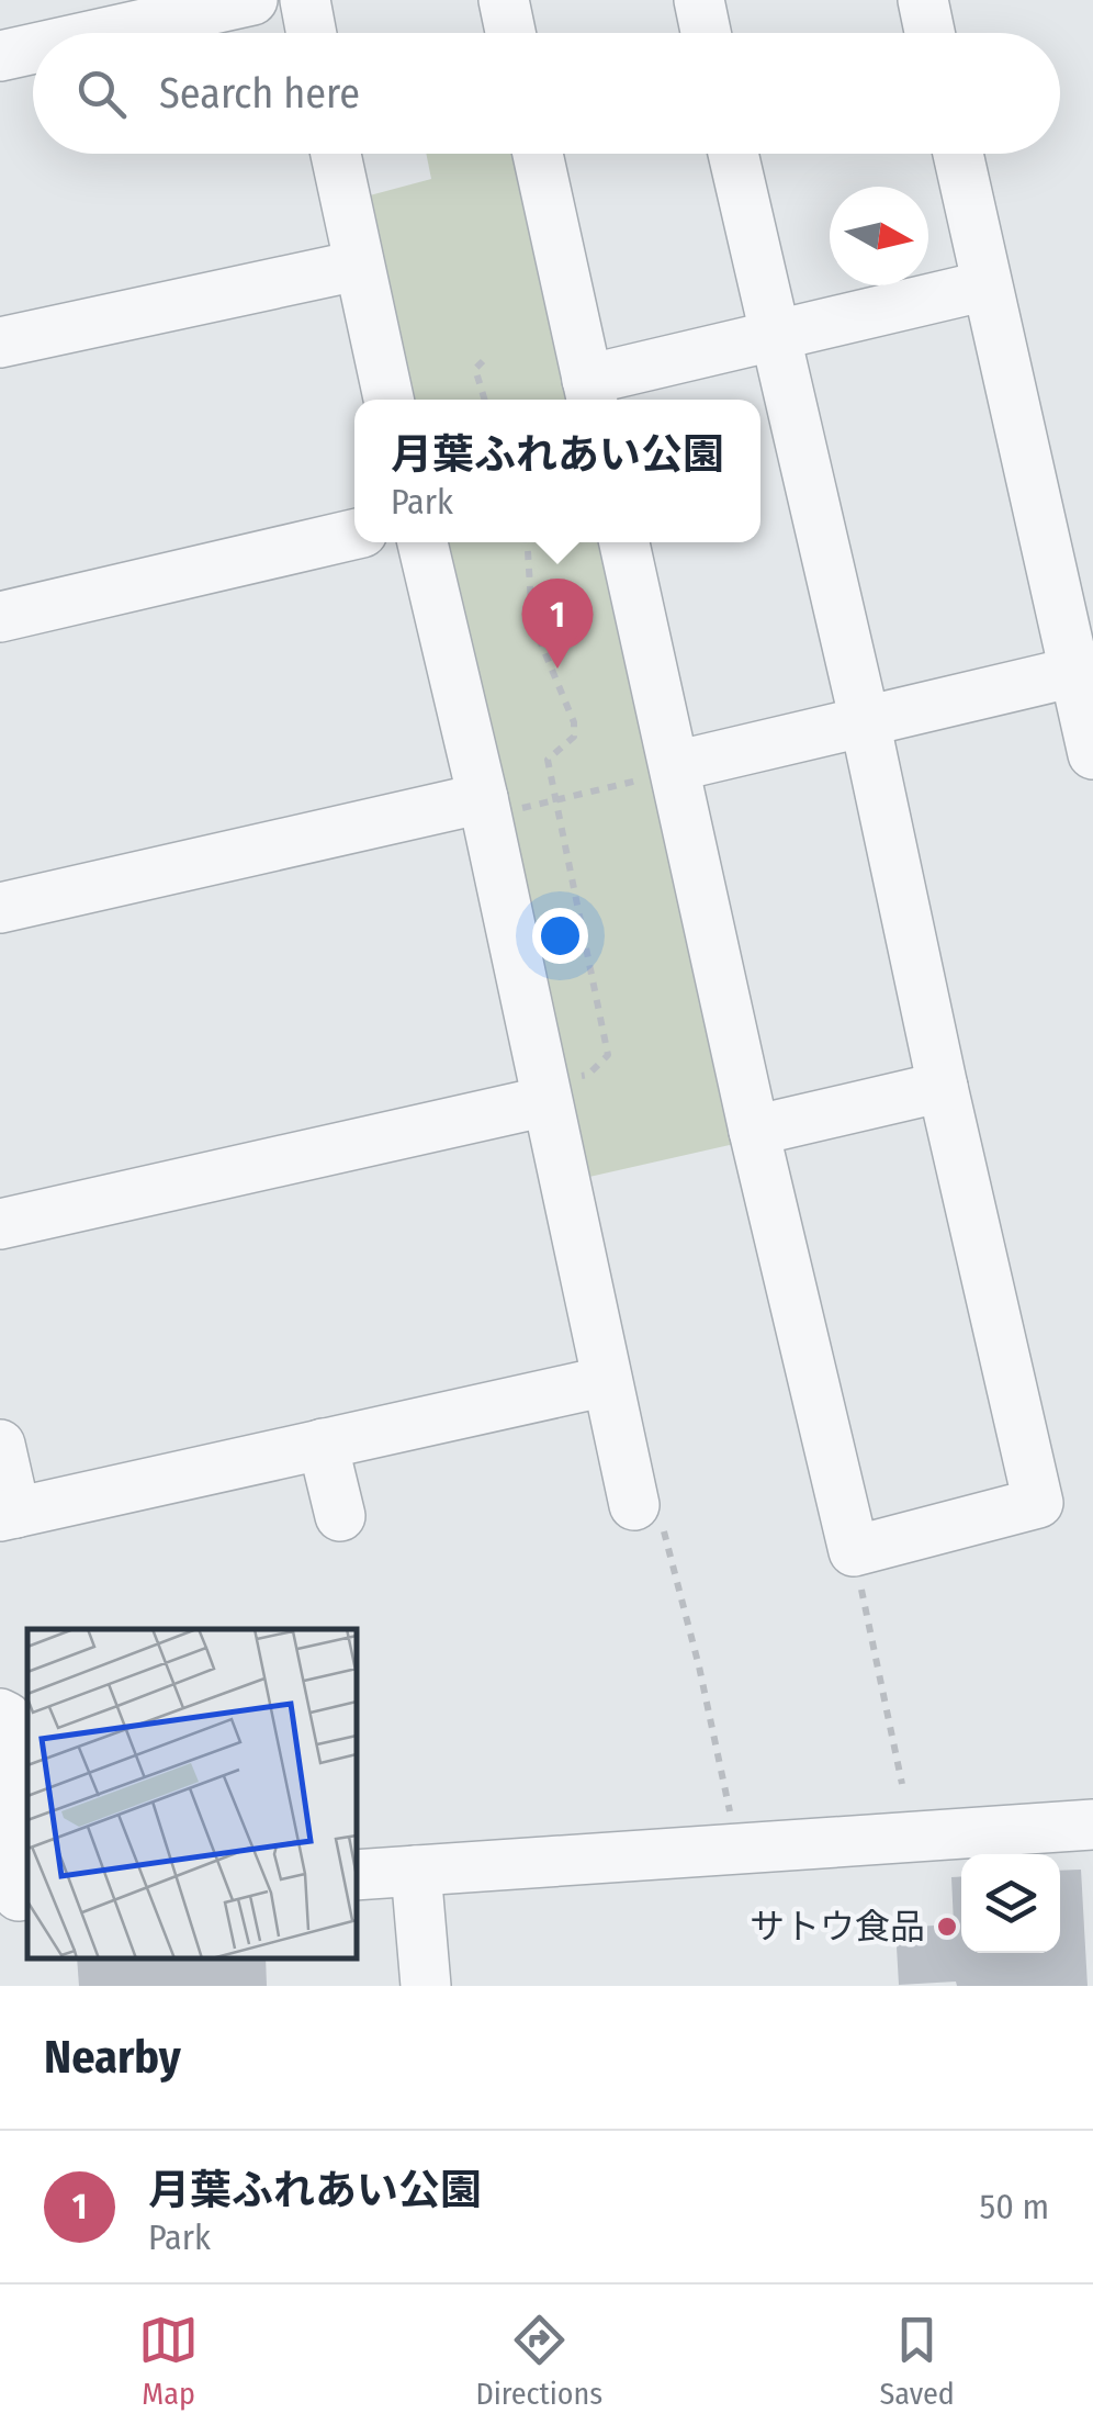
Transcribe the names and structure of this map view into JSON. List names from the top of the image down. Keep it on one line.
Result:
{"places":["サトウ食品"],"north":"right","page":{"search":"Search here","popup":["月葉ふれあい公園","Park"],"pins":"1","heading":"Nearby","list":[{"mark":"1","name":"月葉ふれあい公園","note":"Park","value":"50 m"}],"nav":["Map","Directions","Saved"]}}
